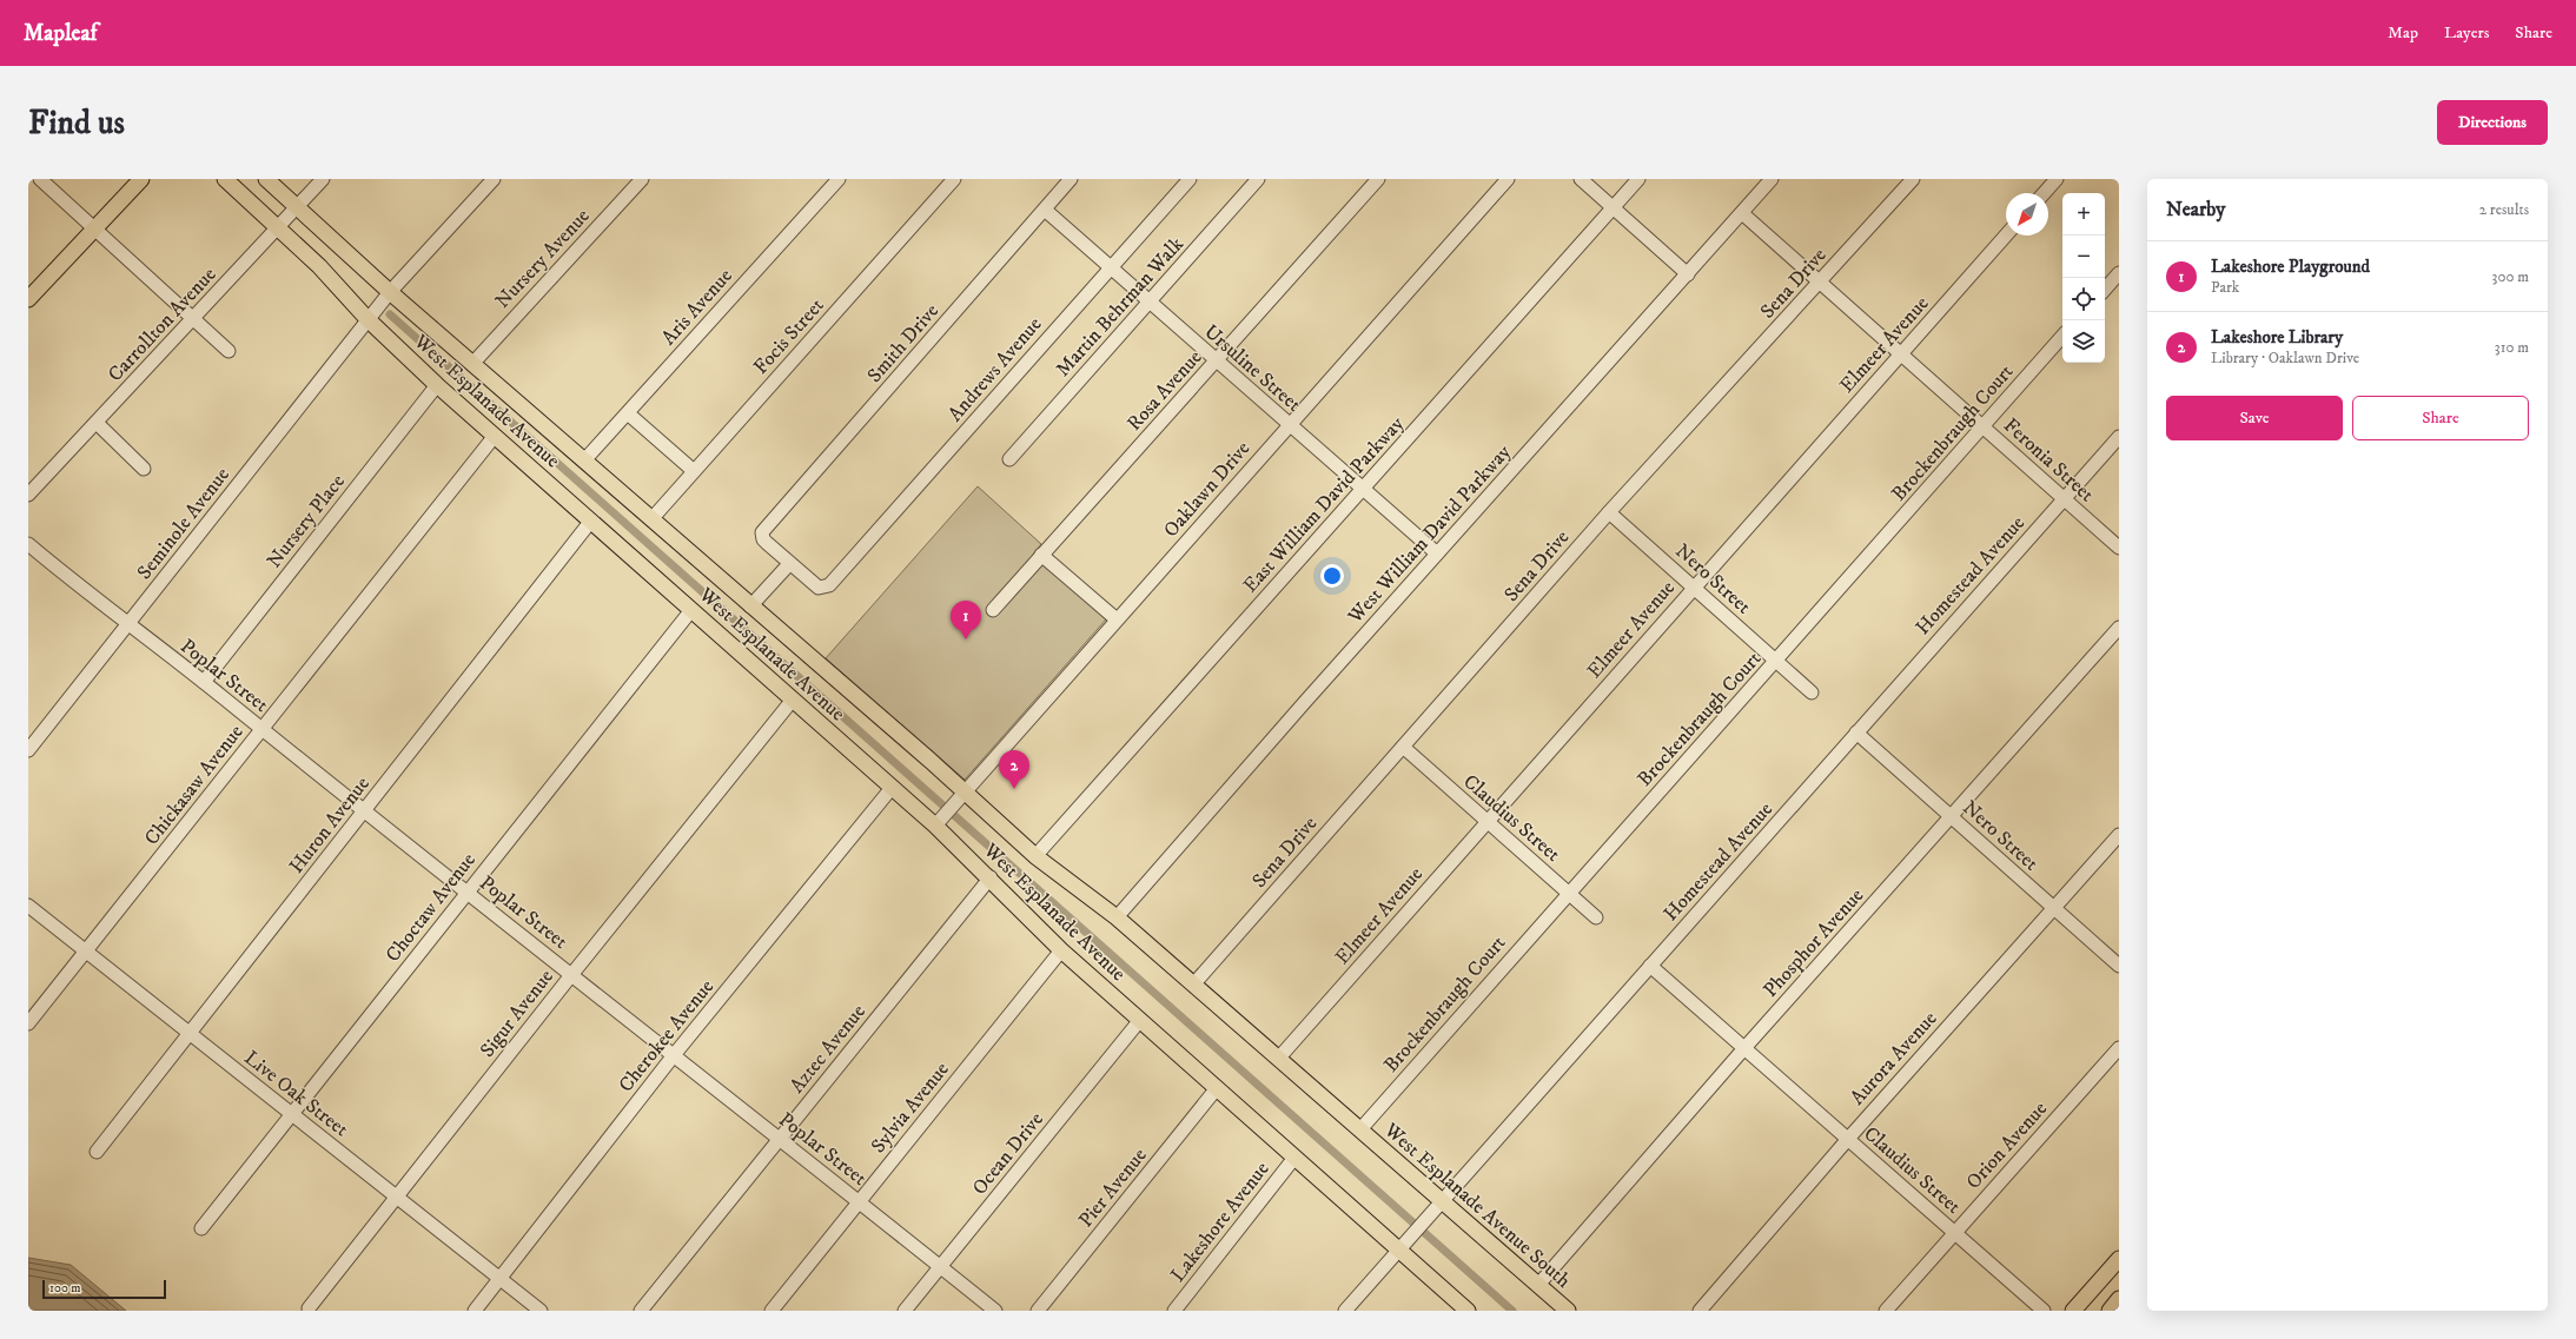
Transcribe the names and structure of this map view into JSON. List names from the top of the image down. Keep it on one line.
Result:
{"streets":{"main road":["West Esplanade Avenue","West Esplanade Avenue South"],"street":["Nursery Avenue","Sena Drive","Aris Avenue","Martin Behrman Walk","Carrollton Avenue","Focis Street","Smith Drive","Elmeer Avenue","Ursuline Street","Andrews Avenue","Rosa Avenue","Brockenbraugh Court","Feronia Street","Oaklawn Drive","East William David Parkway","Nursery Place","Seminole Avenue","West William David Parkway","Homestead Avenue","Nero Street","Poplar Street","Chickasaw Avenue","Claudius Street","Huron Avenue","Choctaw Avenue","Phosphor Avenue","Sigur Avenue","Cherokee Avenue","Aztec Avenue","Aurora Avenue","Live Oak Street","Sylvia Avenue","Orion Avenue","Ocean Drive","Pier Avenue","Lakeshore Avenue"]},"crossings":[["Nursery Avenue","West Esplanade Avenue"],["Sena Drive","West Esplanade Avenue"],["Sena Drive","Feronia Street"],["Sena Drive","Nero Street"],["Sena Drive","Claudius Street"],["Aris Avenue","West Esplanade Avenue"],["Martin Behrman Walk","Ursuline Street"],["Carrollton Avenue","West Esplanade Avenue"],["Focis Street","West Esplanade Avenue"],["Smith Drive","Ursuline Street"],["Smith Drive","Andrews Avenue"],["Elmeer Avenue","West Esplanade Avenue"],["Elmeer Avenue","Feronia Street"],["Elmeer Avenue","Nero Street"],["Elmeer Avenue","Claudius Street"],["Ursuline Street","Andrews Avenue"],["Ursuline Street","Rosa Avenue"],["Ursuline Street","Oaklawn Drive"],["Ursuline Street","East William David Parkway"],["Ursuline Street","West William David Parkway"],["West Esplanade Avenue","Brockenbraugh Court"],["West Esplanade Avenue","Oaklawn Drive"],["West Esplanade Avenue","East William David Parkway"],["West Esplanade Avenue","Nursery Place"],["West Esplanade Avenue","Seminole Avenue"],["West Esplanade Avenue","West William David Parkway"],["West Esplanade Avenue","Homestead Avenue"],["West Esplanade Avenue","Chickasaw Avenue"],["West Esplanade Avenue","Huron Avenue"],["West Esplanade Avenue","Choctaw Avenue"],["West Esplanade Avenue","Sigur Avenue"],["West Esplanade Avenue","Cherokee Avenue"],["West Esplanade Avenue","Aztec Avenue"],["West Esplanade Avenue","Sylvia Avenue"],["West Esplanade Avenue","Ocean Drive"],["West Esplanade Avenue","Pier Avenue"],["West Esplanade Avenue","West Esplanade Avenue South"],["West Esplanade Avenue","Lakeshore Avenue"],["Brockenbraugh Court","Feronia Street"],["Brockenbraugh Court","Nero Street"],["Brockenbraugh Court","Claudius Street"],["Brockenbraugh Court","West Esplanade Avenue South"],["Feronia Street","West William David Parkway"],["Feronia Street","Homestead Avenue"],["Nursery Place","Poplar Street"],["Seminole Avenue","Poplar Street"],["Homestead Avenue","Nero Street"],["Homestead Avenue","Claudius Street"],["Homestead Avenue","West Esplanade Avenue South"],["Nero Street","Phosphor Avenue"],["Nero Street","Aurora Avenue"],["Poplar Street","Chickasaw Avenue"],["Poplar Street","Huron Avenue"],["Poplar Street","Choctaw Avenue"],["Poplar Street","Sigur Avenue"],["Poplar Street","Cherokee Avenue"],["Poplar Street","Aztec Avenue"],["Poplar Street","Sylvia Avenue"],["Poplar Street","Ocean Drive"],["Chickasaw Avenue","Live Oak Street"],["Claudius Street","Phosphor Avenue"],["Claudius Street","Aurora Avenue"],["Claudius Street","Orion Avenue"],["Huron Avenue","Live Oak Street"],["Choctaw Avenue","Live Oak Street"],["Phosphor Avenue","West Esplanade Avenue South"],["Sigur Avenue","Live Oak Street"],["Cherokee Avenue","Live Oak Street"]],"scale_bar":"100 m","north":"bottom left","page":{"header":"Mapleaf","nav":["Map","Layers","Share"],"buttons":["Directions",["Save","Share"]],"title":"Find us","heading":["Nearby","2 results"],"map_buttons":["+","−"],"list":[{"mark":"1","name":"Lakeshore Playground","note":"Park","value":"300 m"},{"mark":"2","name":"Lakeshore Library","note":"Library · Oaklawn Drive","value":"310 m"}],"pins":["1","2"],"scale":"100 m"}}
